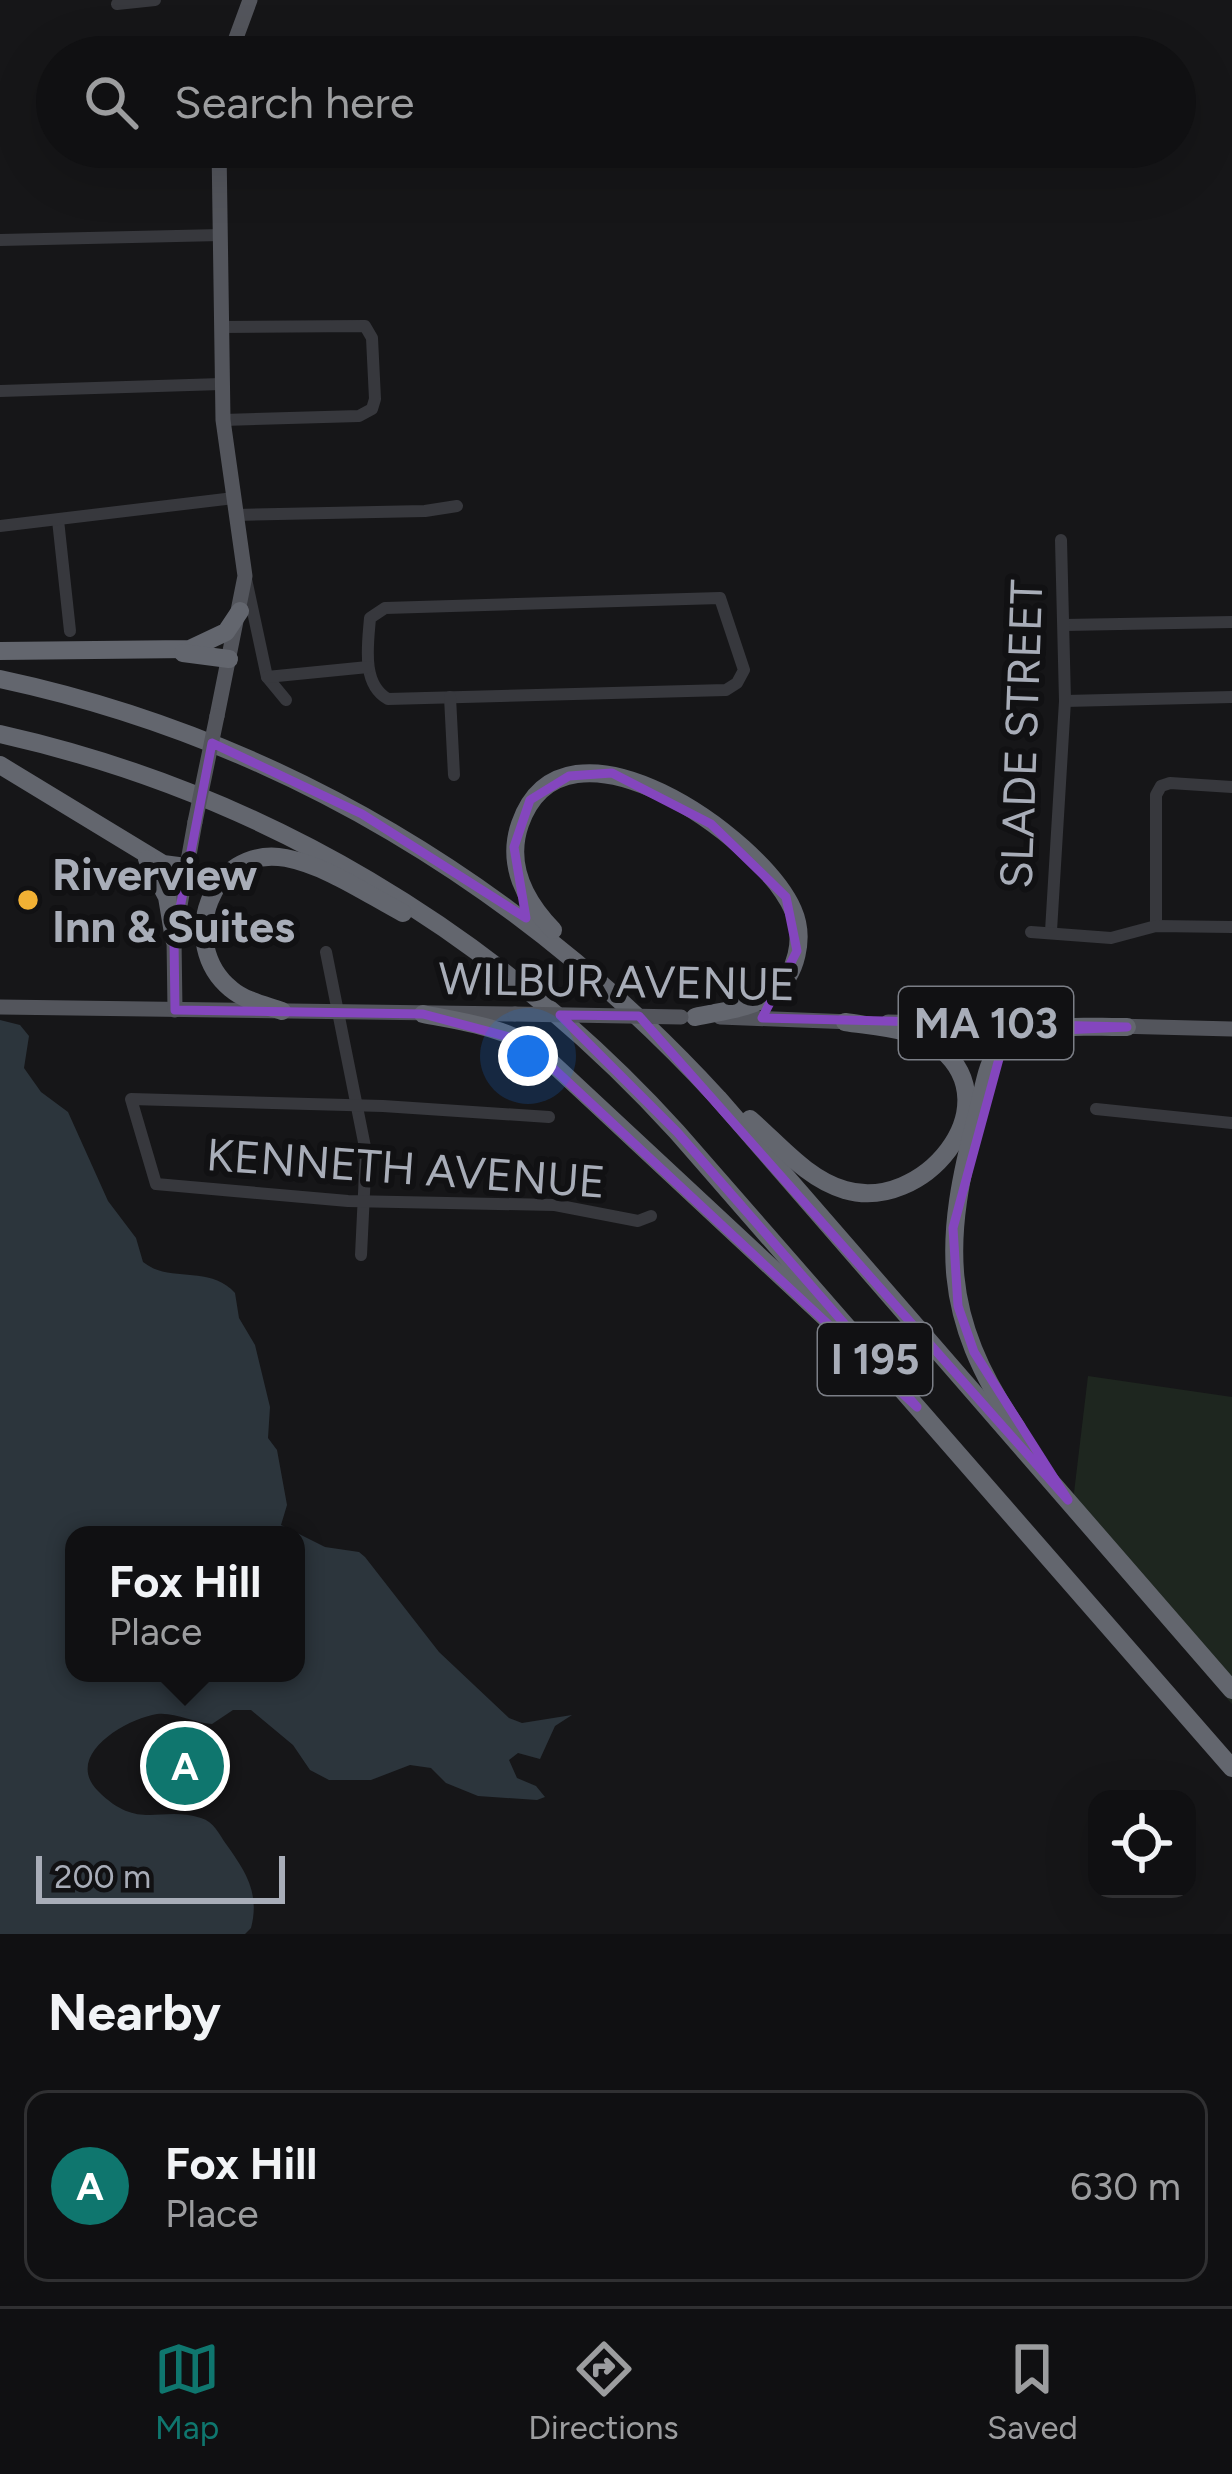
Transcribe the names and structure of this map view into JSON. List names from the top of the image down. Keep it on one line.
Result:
{"streets":{"highway":["I 195"],"main road":["WILBUR AVENUE","MA 103"],"street":["SLADE STREET","KENNETH AVENUE"]},"places":["Riverview Inn & Suites"],"scale_bar":"200 m","page":{"search":"Search here","popup":["Fox Hill","Place"],"pins":"A","scale":"200 m","heading":"Nearby","list":[{"mark":"A","name":"Fox Hill","note":"Place","value":"630 m"}],"nav":["Map","Directions","Saved"]}}
